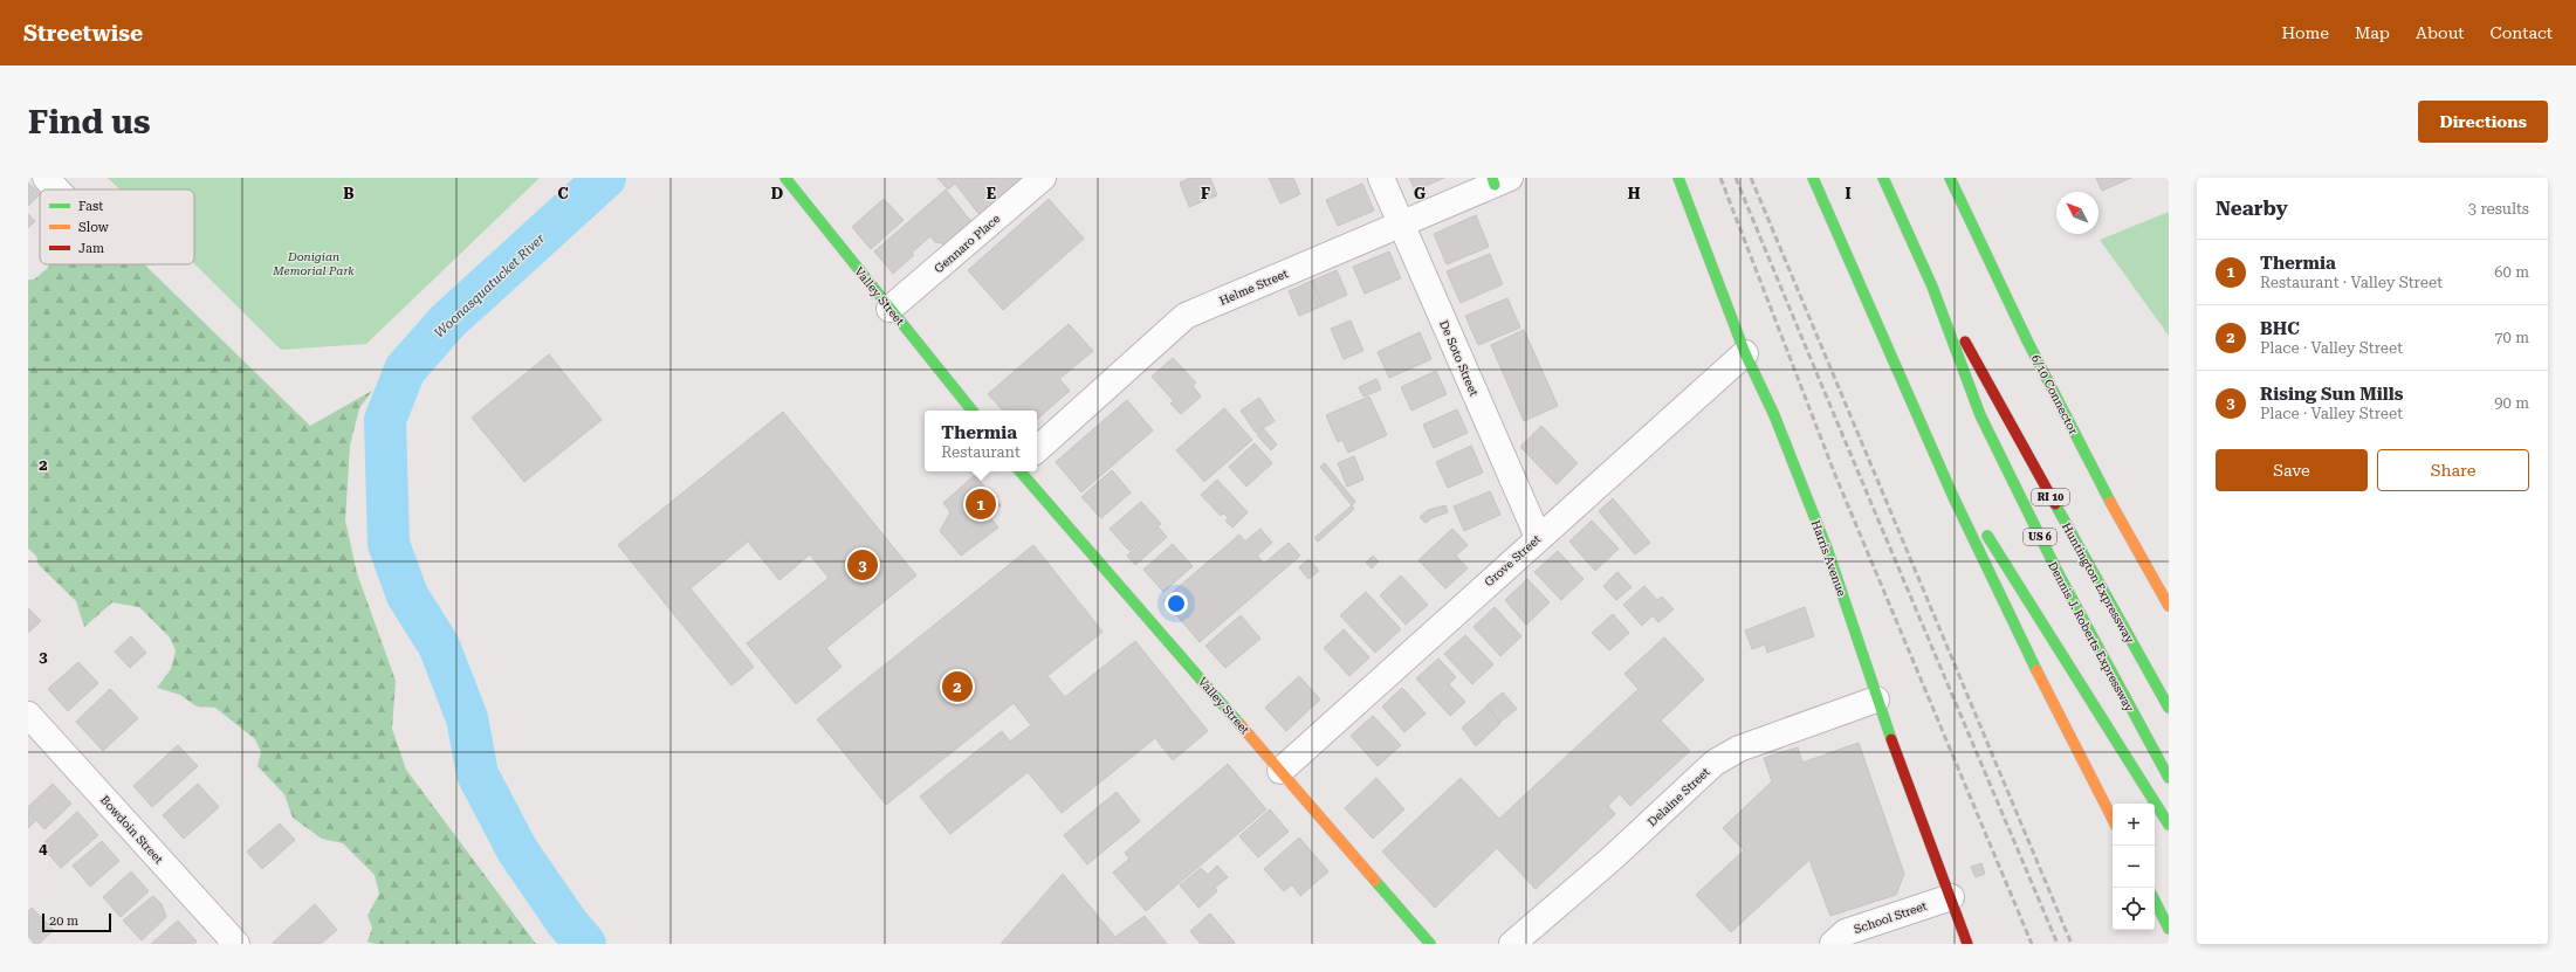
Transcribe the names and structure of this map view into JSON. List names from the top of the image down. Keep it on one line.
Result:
{"streets":{"main road":["Valley Street","6/10 Connector","RI 10","US 6","Harris Avenue","Huntington Expressway","Dennis J. Roberts Expressway"],"street":["Gennaro Place","Helme Street","De Soto Street","Grove Street","Delaine Street","Bowdoin Street","School Street"]},"crossings":[["Gennaro Place","Valley Street"],["Helme Street","De Soto Street"],["Valley Street","Grove Street"],["De Soto Street","Grove Street"],["US 6","Huntington Expressway"],["US 6","Dennis J. Roberts Expressway"],["Harris Avenue","Grove Street"],["Harris Avenue","Delaine Street"],["Harris Avenue","School Street"],["Huntington Expressway","Dennis J. Roberts Expressway"]],"water":["Woonasquatucket River"],"parks":["Donigian Memorial Park"],"legend":["Fast","Slow","Jam"],"scale_bar":"20 m","north":"top left","page":{"header":"Streetwise","nav":["Home","Map","About","Contact"],"buttons":["Directions",["Save","Share"]],"title":"Find us","heading":["Nearby","3 results"],"list":[{"mark":"1","name":"Thermia","note":"Restaurant · Valley Street","value":"60 m"},{"mark":"2","name":"BHC","note":"Place · Valley Street","value":"70 m"},{"mark":"3","name":"Rising Sun Mills","note":"Place · Valley Street","value":"90 m"}],"popup":["Thermia","Restaurant"],"pins":["1","3","2"],"map_buttons":["+","−"],"scale":"20 m"},"grid":{"columns":["B","C","D","E","F","G","H","I"],"rows":["2","3","4"]}}
